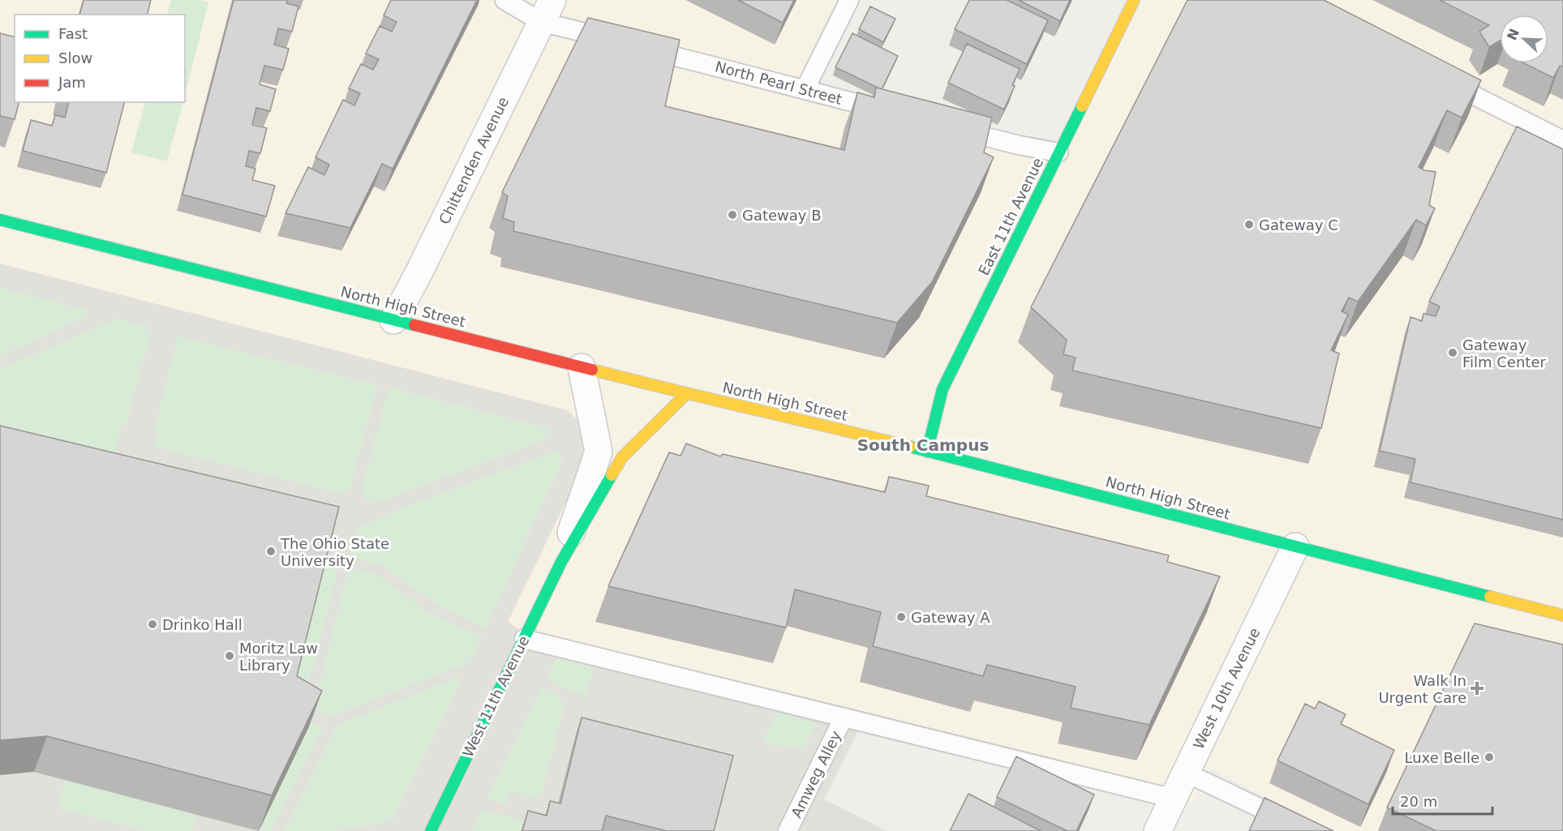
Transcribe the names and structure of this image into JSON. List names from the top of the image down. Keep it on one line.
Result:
{"streets":{"main road":["East 11th Avenue","North High Street","West 11th Avenue"],"street":["Chittenden Avenue","West 10th Avenue"],"lane":["North Pearl Street","Amweg Alley"]},"crossings":[["North Pearl Street","Chittenden Avenue"],["Chittenden Avenue","North High Street"],["East 11th Avenue","North High Street"],["North High Street","West 10th Avenue"],["North High Street","West 11th Avenue"]],"districts":["South Campus"],"places":{"other":["Gateway B","Gateway C","Gateway Film Center","The Ohio State University","Gateway A","Drinko Hall","Moritz Law Library","Luxe Belle"],"health":["Walk In Urgent Care"]},"legend":["Fast","Slow","Jam"],"scale_bar":"20 m","north":"top left"}
